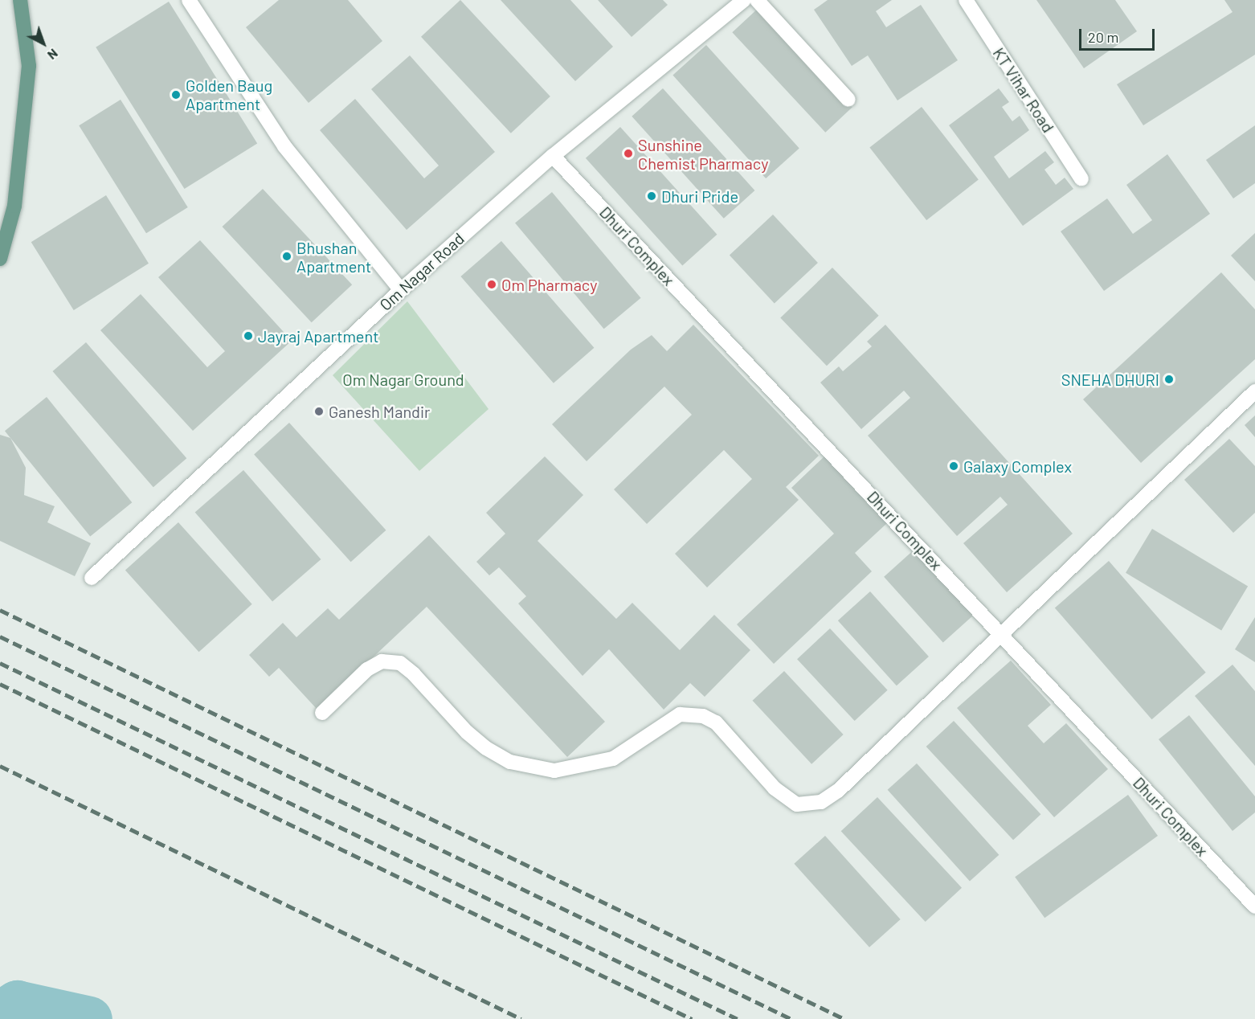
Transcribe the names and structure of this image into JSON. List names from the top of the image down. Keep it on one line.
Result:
{"streets":{"street":["KT Vihar Road","Dhuri Complex","Om Nagar Road"]},"crossings":[["Dhuri Complex","Om Nagar Road"]],"parks":["Om Nagar Ground"],"places":["Golden Baug Apartment","Sunshine Chemist Pharmacy","Dhuri Pride","Bhushan Apartment","Om Pharmacy","Jayraj Apartment","SNEHA DHURI","Ganesh Mandir","Galaxy Complex"],"scale_bar":"20 m","north":"bottom right"}
